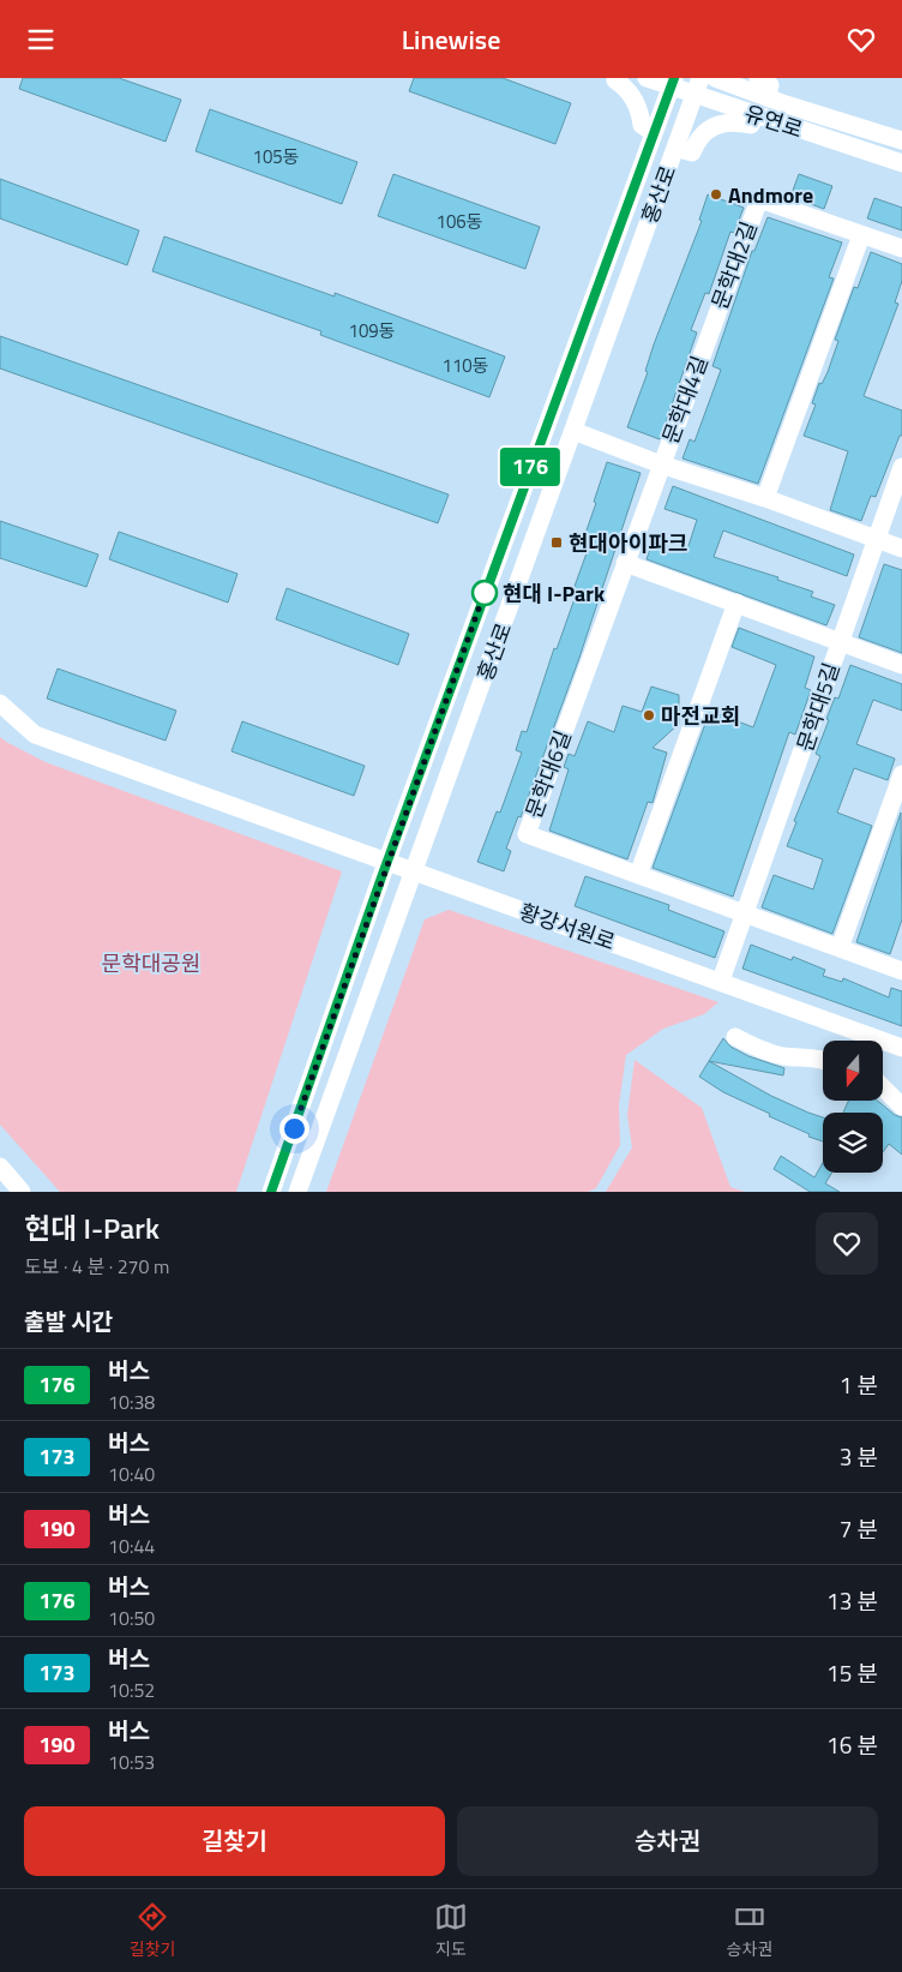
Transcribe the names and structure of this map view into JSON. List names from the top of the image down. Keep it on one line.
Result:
{"streets":{"street":["유연로","홍산로","문학대2길","문학대4길","문학대5길","문학대6길","황강서원로"]},"crossings":[["유연로","홍산로"],["홍산로","황강서원로"],["문학대2길","문학대4길"],["문학대5길","문학대6길"]],"parks":["문학대공원"],"places":{"other":["Andmore","현대 I-Park","마전교회"],"transit":["현대아이파크"]},"lines":["bus line 176"],"house_numbers":["105동","106동","109동","110동"],"north":"bottom","page":{"header":"Linewise","on_map":"176","heading":[["현대 I-Park","도보 · 4 분 · 270 m"],"출발 시간"],"list":[{"mark":"176","name":"버스","note":"10:38","value":"1 분"},{"mark":"173","name":"버스","note":"10:40","value":"3 분"},{"mark":"190","name":"버스","note":"10:44","value":"7 분"},{"mark":"176","name":"버스","note":"10:50","value":"13 분"},{"mark":"173","name":"버스","note":"10:52","value":"15 분"},{"mark":"190","name":"버스","note":"10:53","value":"16 분"}],"buttons":["길찾기","승차권"],"tabs":["길찾기","지도","승차권"]}}
